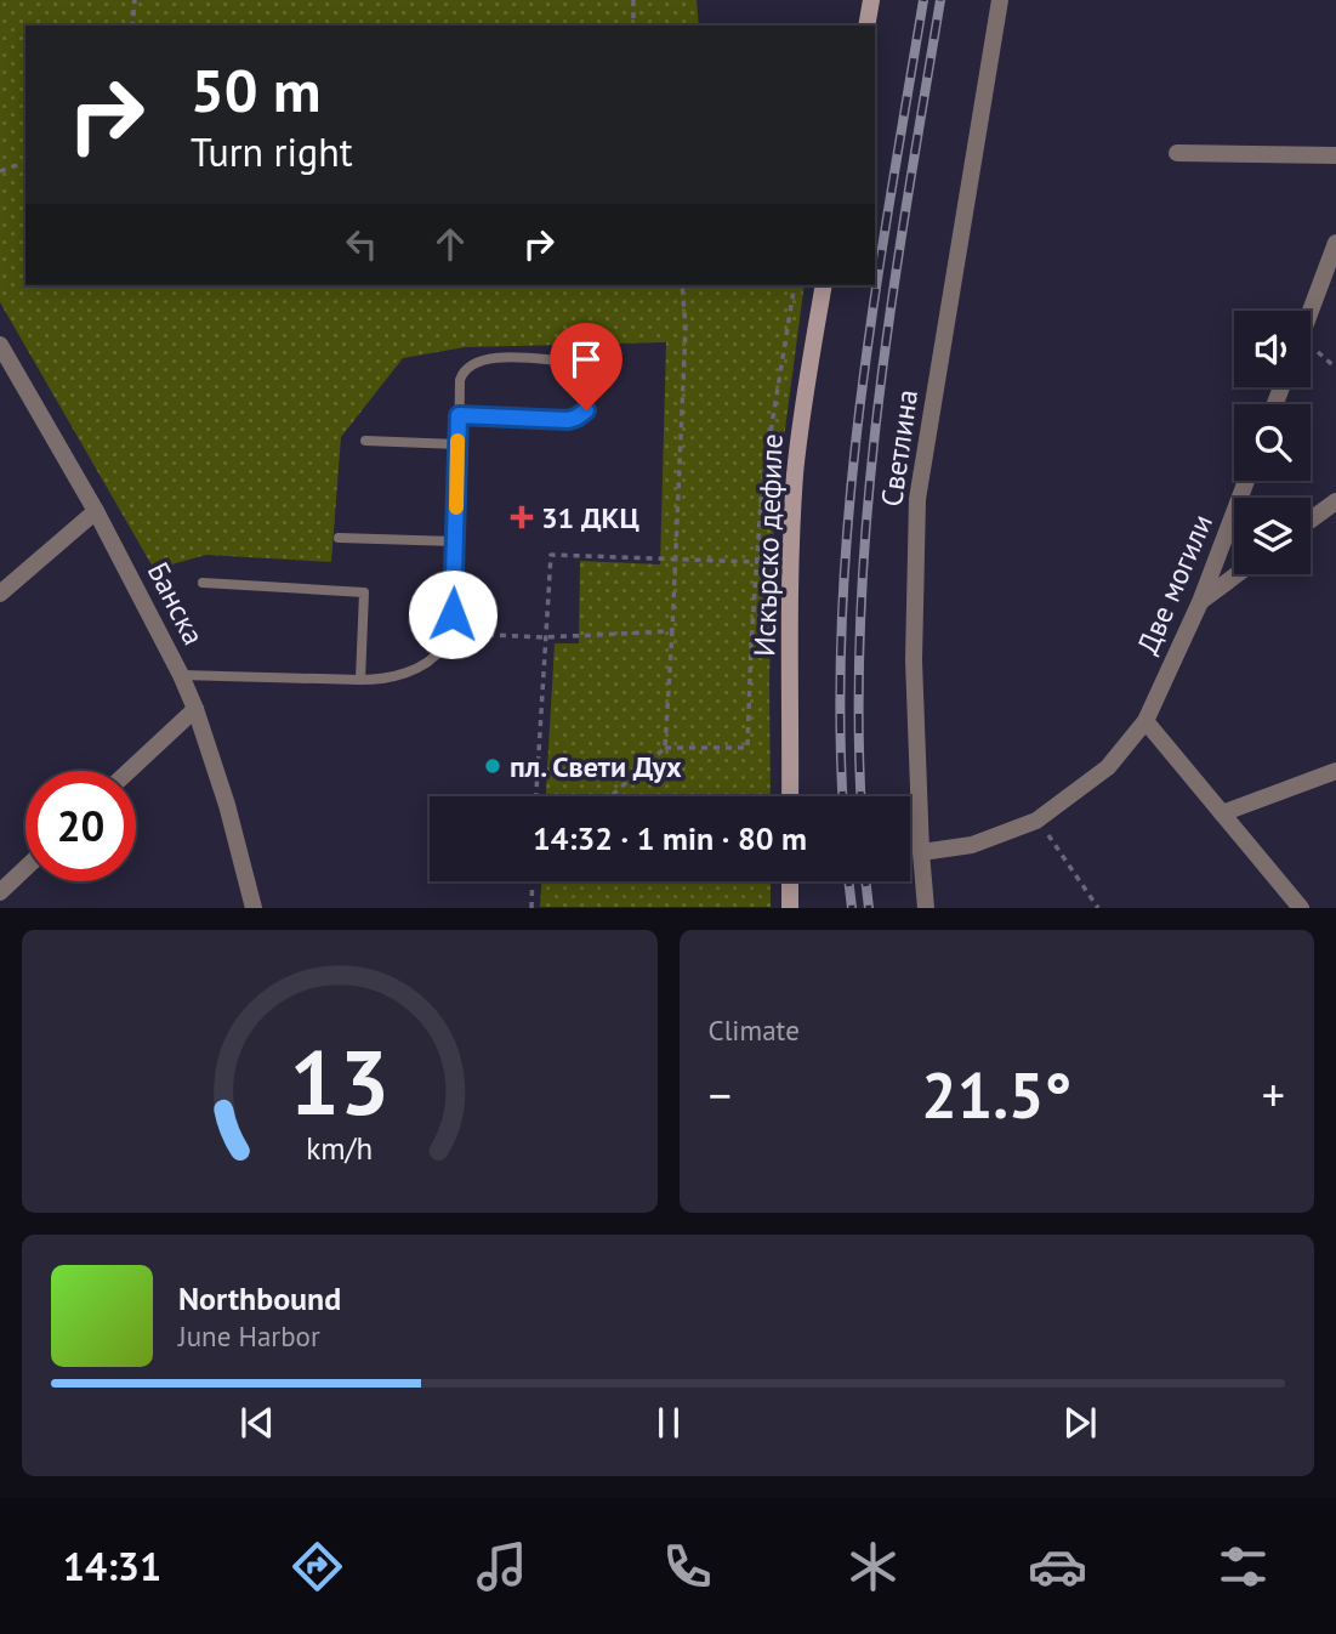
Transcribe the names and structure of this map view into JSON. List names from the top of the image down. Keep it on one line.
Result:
{"streets":{"main road":["Искърско дефиле"],"street":["Светлина","Две могили","Банска"]},"crossings":[["Светлина","Две могили"]],"places":{"health":["31 ДКЦ"],"other":["пл. Свети Дух"]},"page":{"turn":["50 m","Turn right"],"limit":"20","trip":"14:32 · 1 min · 80 m","tile":"Climate","heat":["−","21.5°","+"],"song":["Northbound","June Harbor"],"tabs":"14:31","gauge":["13","km/h"]}}
